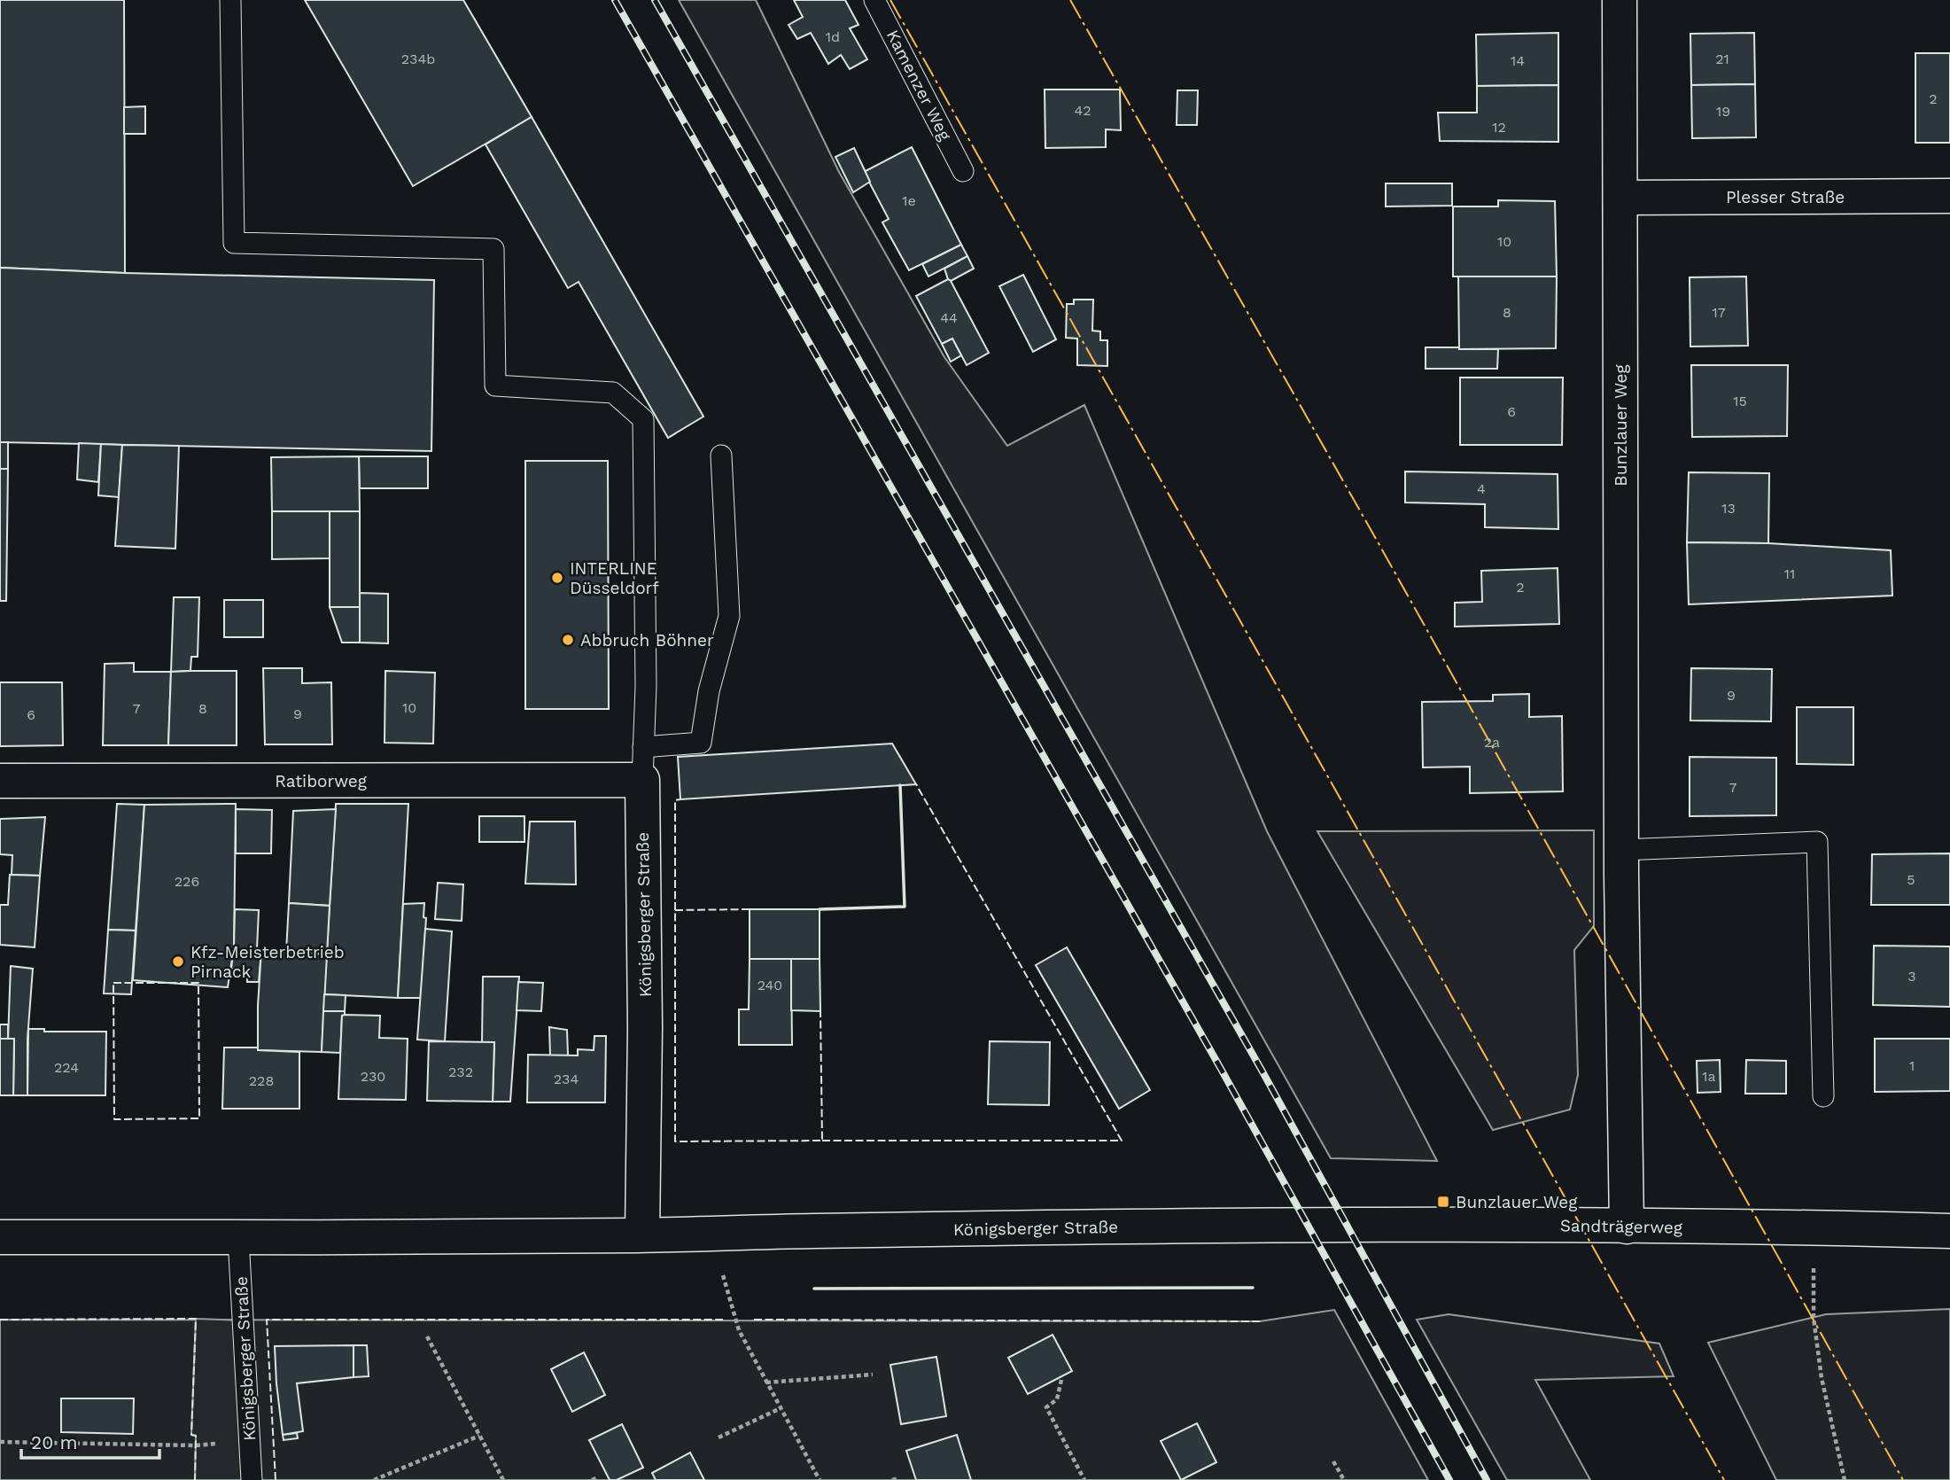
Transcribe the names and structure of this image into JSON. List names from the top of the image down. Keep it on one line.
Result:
{"streets":{"street":["Plesser Straße","Bunzlauer Weg","Ratiborweg","Königsberger Straße","Sandträgerweg"],"lane":["Kamenzer Weg"]},"crossings":[["Plesser Straße","Bunzlauer Weg"],["Bunzlauer Weg","Sandträgerweg"],["Ratiborweg","Königsberger Straße"],["Königsberger Straße","Sandträgerweg"]],"places":{"other":["INTERLINE Düsseldorf","Abbruch Böhner","Kfz-Meisterbetrieb Pirnack"],"transit":["Bunzlauer Weg"]},"house_numbers":["1d","234b","21","14","2","42","19","12","1e","10","8","17","44","15","6","4","13","11","2","9","10","7","8","9","6","2a","7","5","226","3","240","1","224","232","230","1a","234","228"],"scale_bar":"20 m"}
